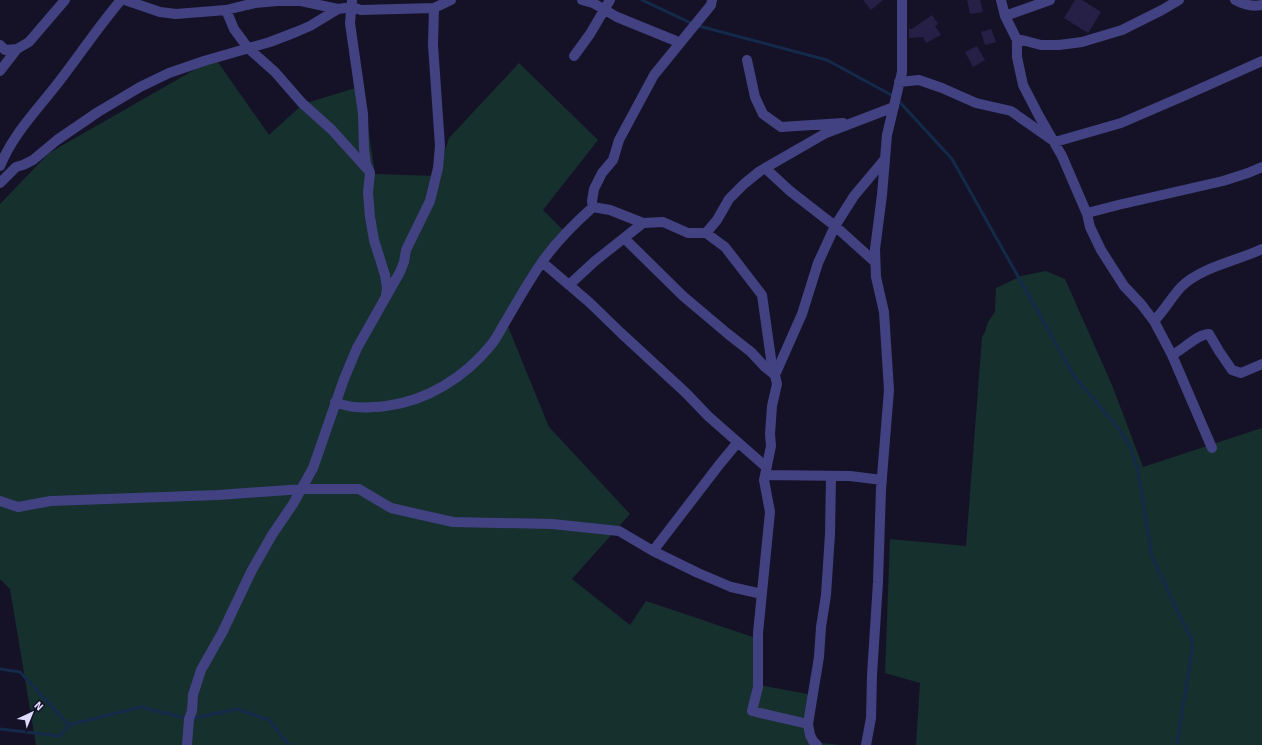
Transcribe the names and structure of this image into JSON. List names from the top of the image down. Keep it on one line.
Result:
{"north":"top right"}
